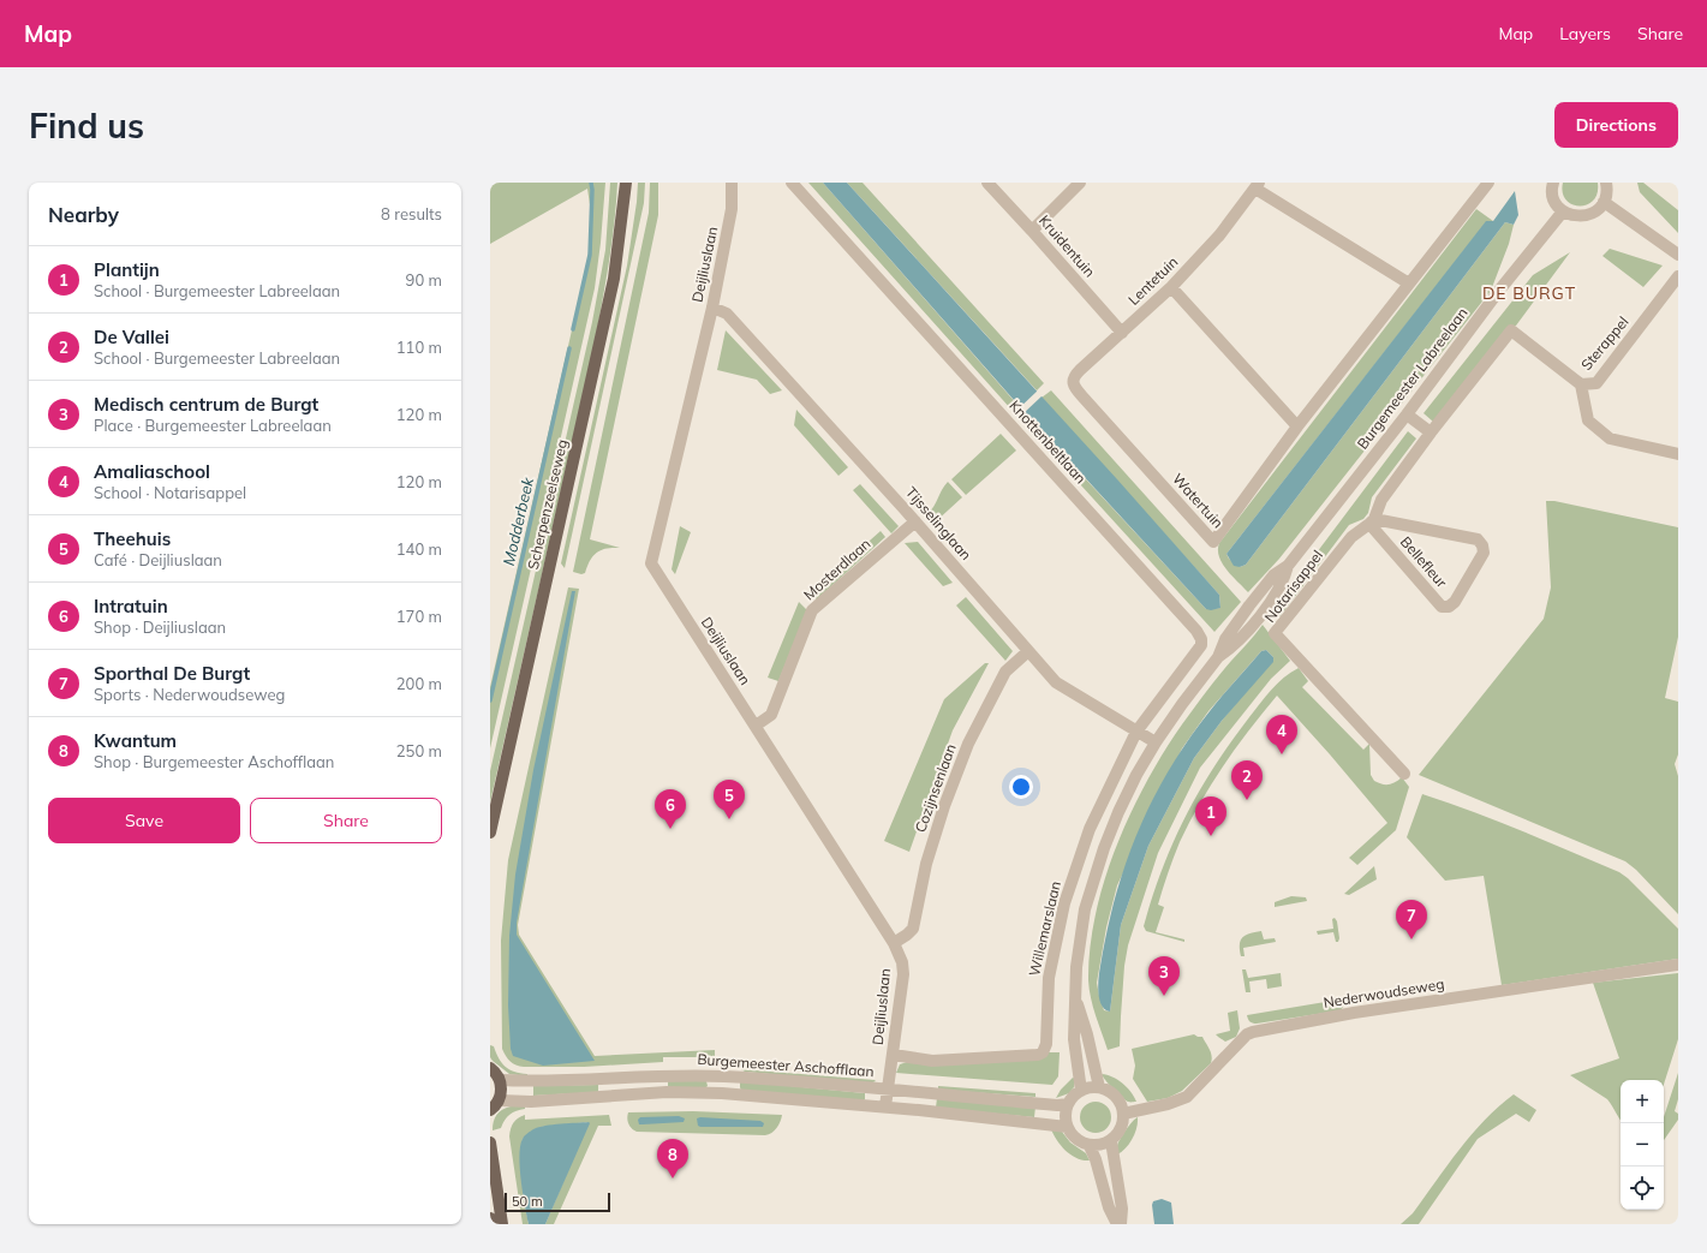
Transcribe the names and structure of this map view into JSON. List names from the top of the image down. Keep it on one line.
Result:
{"streets":{"main road":["Scherpenzeelseweg"],"street":["Kruidentuin","Deijliuslaan","Lentetuin","Sterappel","Burgemeester Labreelaan","Knottenbeltlaan","Watertuin","Tijsselinglaan","Bellefleur","Mosterdlaan","Notarisappel","Cozijnsenlaan","Willemarslaan","Nederwoudseweg","Burgemeester Aschofflaan"]},"crossings":[["Kruidentuin","Lentetuin"],["Deijliuslaan","Tijsselinglaan"],["Deijliuslaan","Mosterdlaan"],["Deijliuslaan","Cozijnsenlaan"],["Deijliuslaan","Willemarslaan"],["Deijliuslaan","Burgemeester Aschofflaan"],["Lentetuin","Watertuin"],["Sterappel","Notarisappel"],["Burgemeester Labreelaan","Tijsselinglaan"],["Burgemeester Labreelaan","Nederwoudseweg"],["Burgemeester Labreelaan","Burgemeester Aschofflaan"],["Knottenbeltlaan","Tijsselinglaan"],["Knottenbeltlaan","Willemarslaan"],["Tijsselinglaan","Mosterdlaan"],["Tijsselinglaan","Cozijnsenlaan"],["Tijsselinglaan","Willemarslaan"],["Bellefleur","Notarisappel"],["Nederwoudseweg","Burgemeester Aschofflaan"]],"districts":["DE BURGT"],"water":["Modderbeek"],"scale_bar":"50 m","page":{"header":"Map","nav":["Map","Layers","Share"],"buttons":["Directions",["Save","Share"]],"title":"Find us","heading":["Nearby","8 results"],"list":[{"mark":"1","name":"Plantijn","note":"School · Burgemeester Labreelaan","value":"90 m"},{"mark":"2","name":"De Vallei","note":"School · Burgemeester Labreelaan","value":"110 m"},{"mark":"3","name":"Medisch centrum de Burgt","note":"Place · Burgemeester Labreelaan","value":"120 m"},{"mark":"4","name":"Amaliaschool","note":"School · Notarisappel","value":"120 m"},{"mark":"5","name":"Theehuis","note":"Café · Deijliuslaan","value":"140 m"},{"mark":"6","name":"Intratuin","note":"Shop · Deijliuslaan","value":"170 m"},{"mark":"7","name":"Sporthal De Burgt","note":"Sports · Nederwoudseweg","value":"200 m"},{"mark":"8","name":"Kwantum","note":"Shop · Burgemeester Aschofflaan","value":"250 m"}],"pins":["4","2","5","6","1","7","3","8"],"map_buttons":["+","−"],"scale":"50 m"}}
